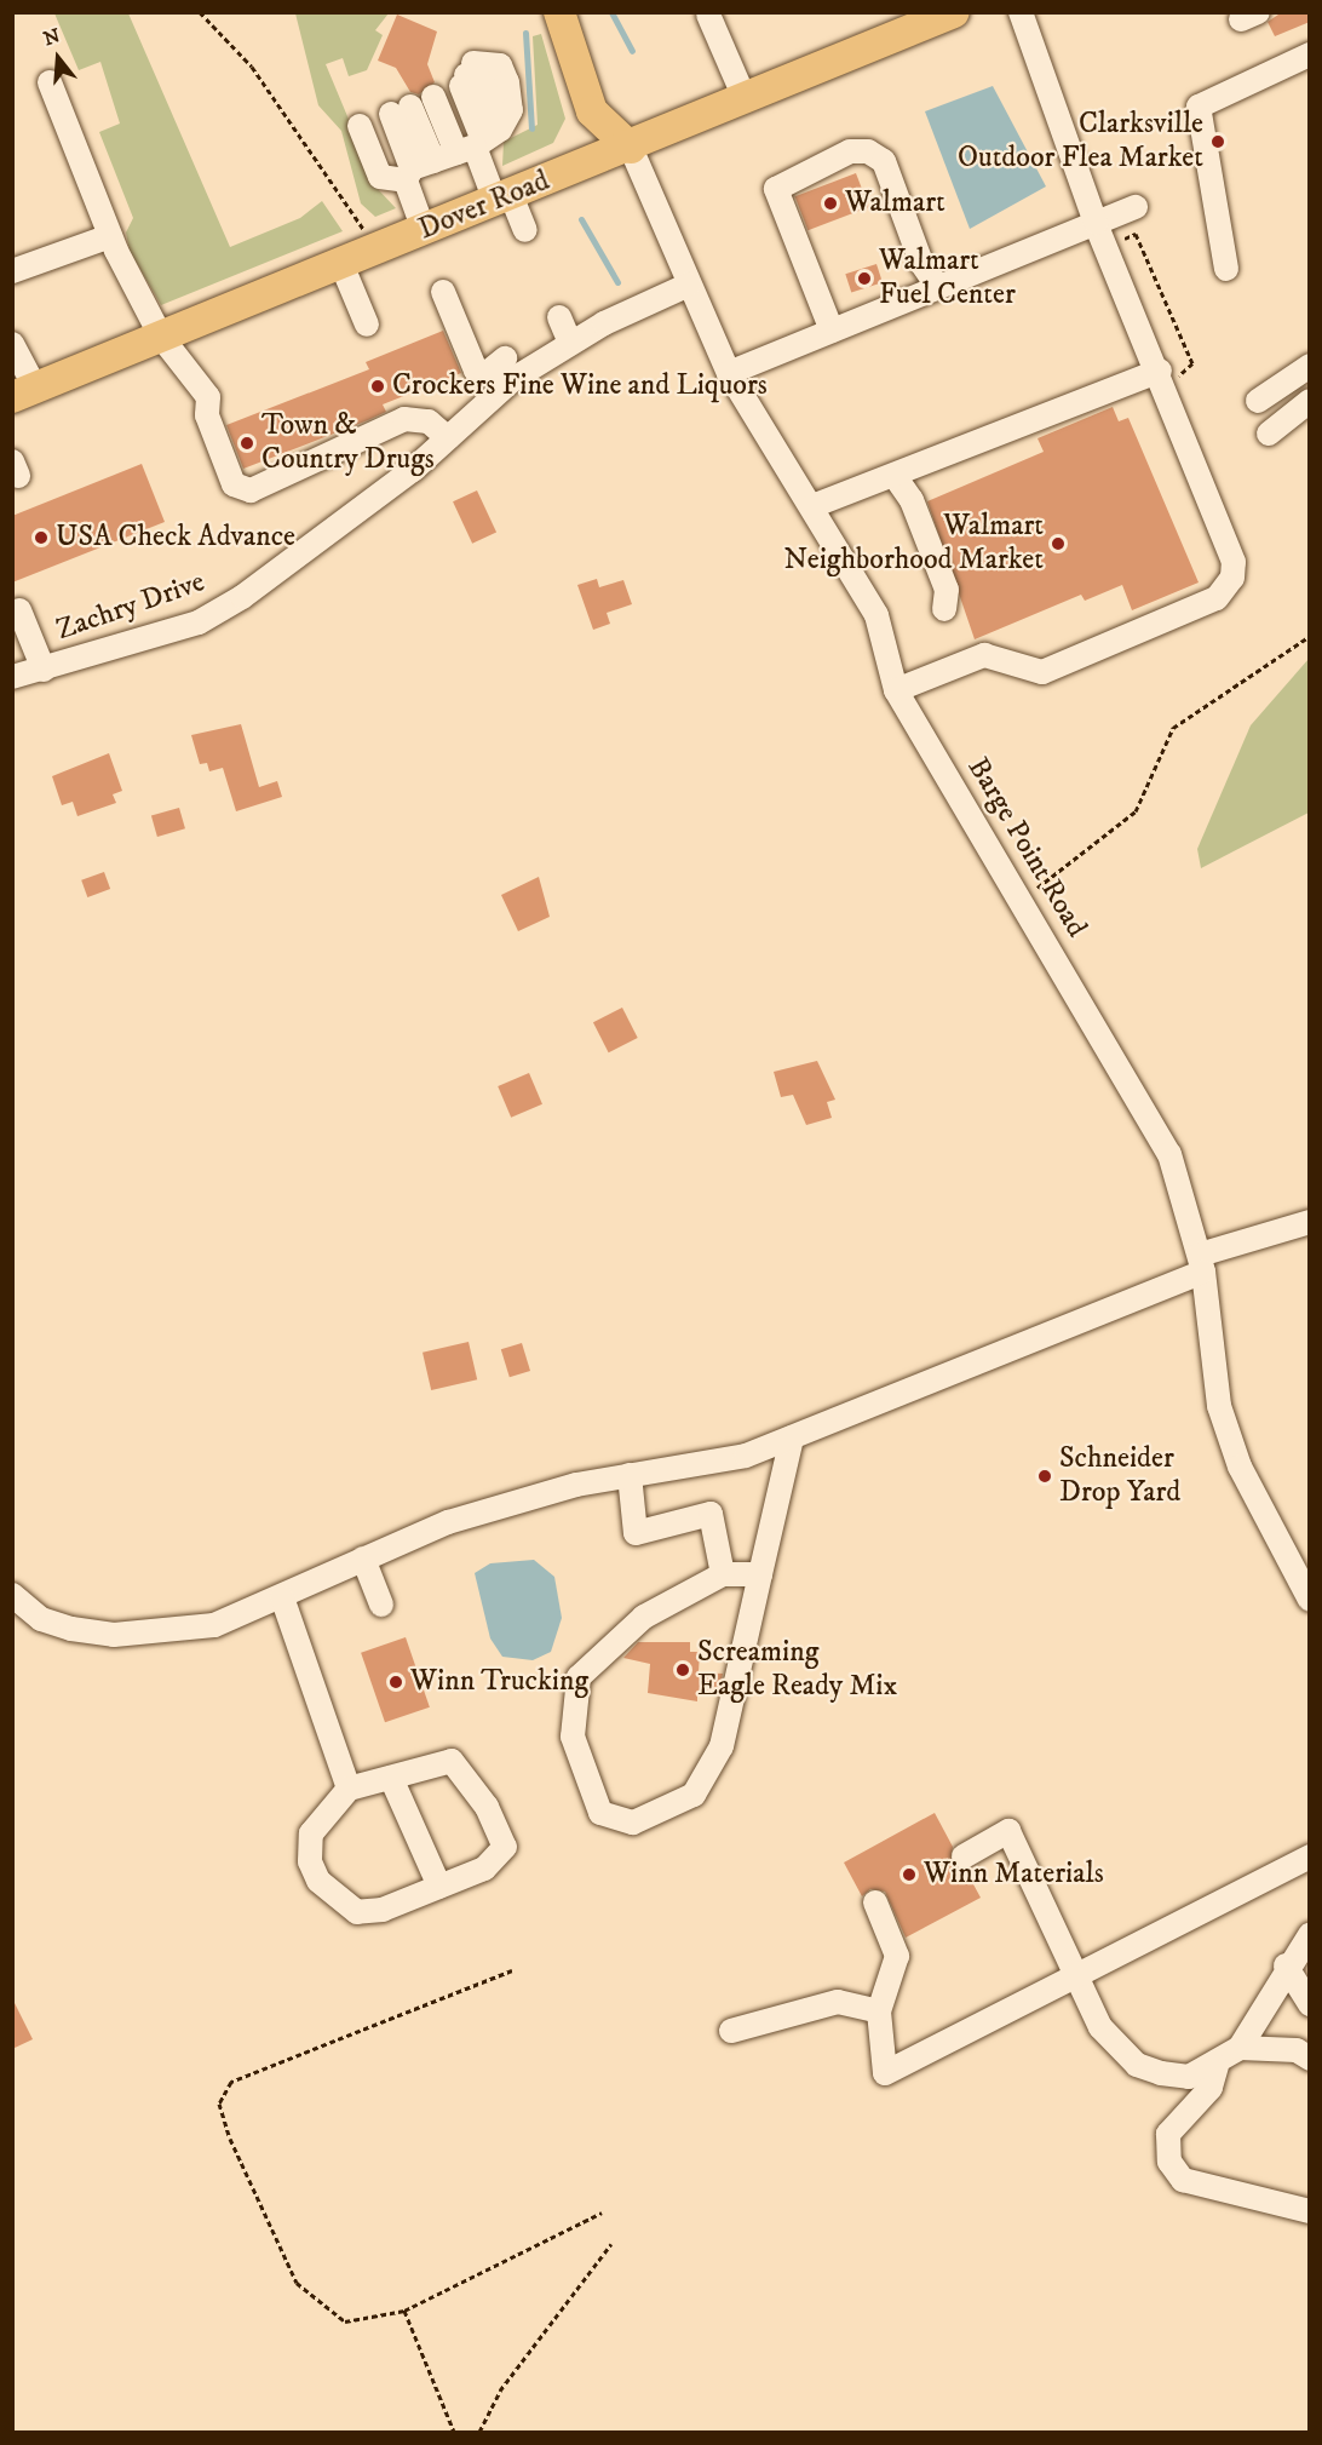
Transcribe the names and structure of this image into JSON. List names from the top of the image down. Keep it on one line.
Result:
{"streets":{"main road":["Dover Road"],"street":["Zachry Drive","Barge Point Road"]},"crossings":[["Dover Road","Barge Point Road"],["Zachry Drive","Barge Point Road"]],"places":["Clarksville Outdoor Flea Market","Walmart","Walmart Fuel Center","Crockers Fine Wine and Liquors","Town & Country Drugs","USA Check Advance","Walmart Neighborhood Market","Schneider Drop Yard","Screaming Eagle Ready Mix","Winn Trucking","Winn Materials"],"north":"top"}
